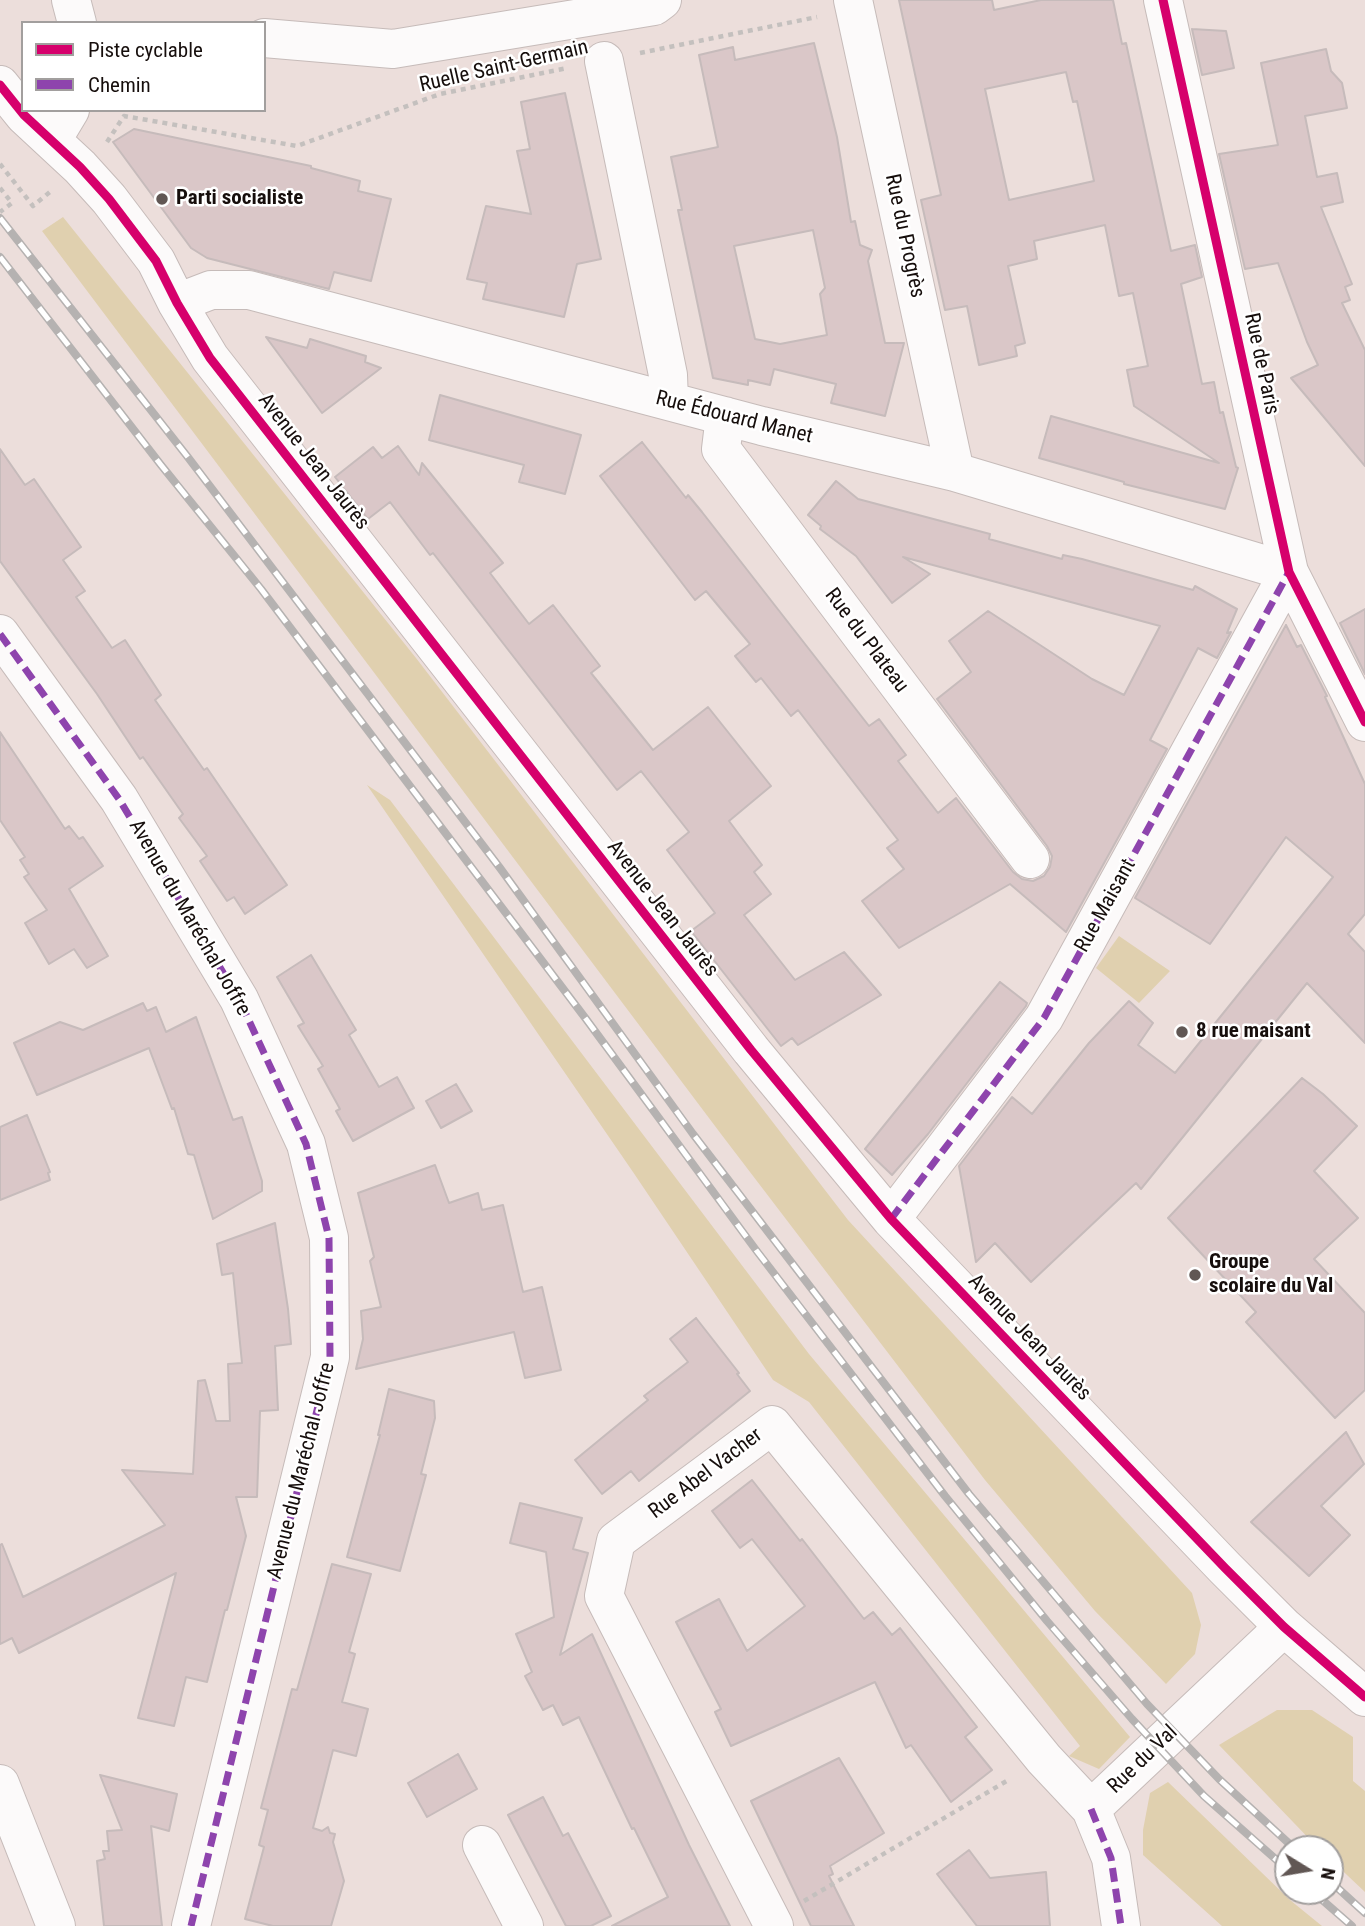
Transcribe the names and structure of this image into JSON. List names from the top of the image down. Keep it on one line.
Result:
{"streets":{"street":["Rue du Progrès","Rue de Paris","Rue Édouard Manet","Avenue Jean Jaurès","Rue du Plateau","Rue Maisant","Avenue du Maréchal Joffre","Rue Abel Vacher","Rue du Val"],"path":["Ruelle Saint-Germain"]},"crossings":[["Rue du Progrès","Rue Édouard Manet"],["Rue de Paris","Rue Édouard Manet"],["Rue de Paris","Rue Maisant"],["Rue Édouard Manet","Avenue Jean Jaurès"],["Rue Édouard Manet","Rue du Plateau"],["Rue Édouard Manet","Rue Maisant"],["Avenue Jean Jaurès","Rue Maisant"],["Avenue Jean Jaurès","Rue du Val"],["Rue Abel Vacher","Rue du Val"]],"places":["Parti socialiste","8 rue maisant","Groupe scolaire du Val"],"legend":["Piste cyclable","Chemin"],"north":"right"}
